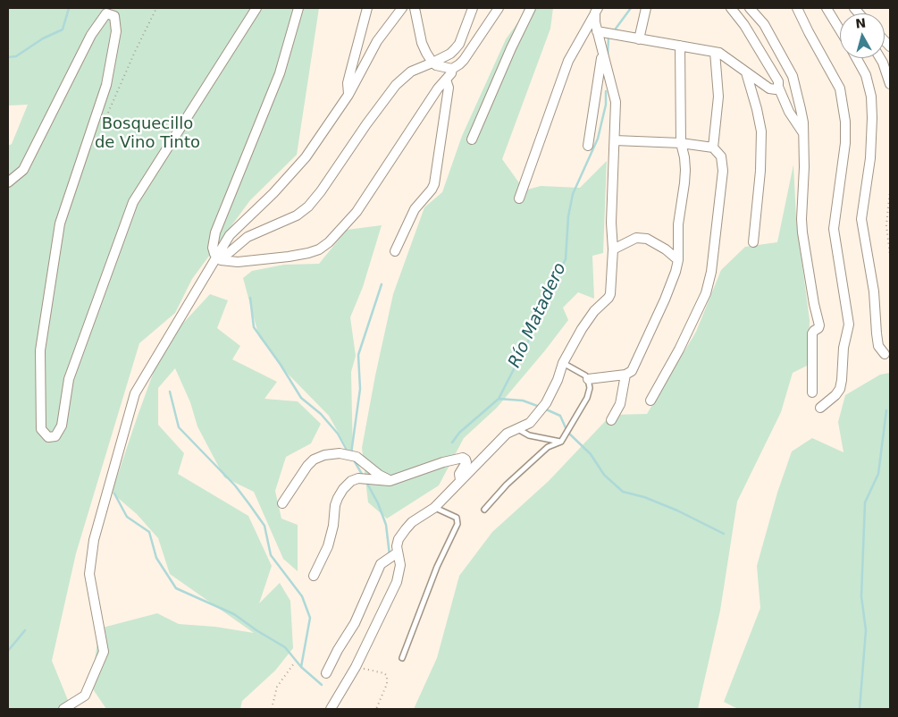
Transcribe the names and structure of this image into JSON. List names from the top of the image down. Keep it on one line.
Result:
{"water":["Río Matadero"],"parks":["Bosquecillo de Vino Tinto"],"north":"top"}
